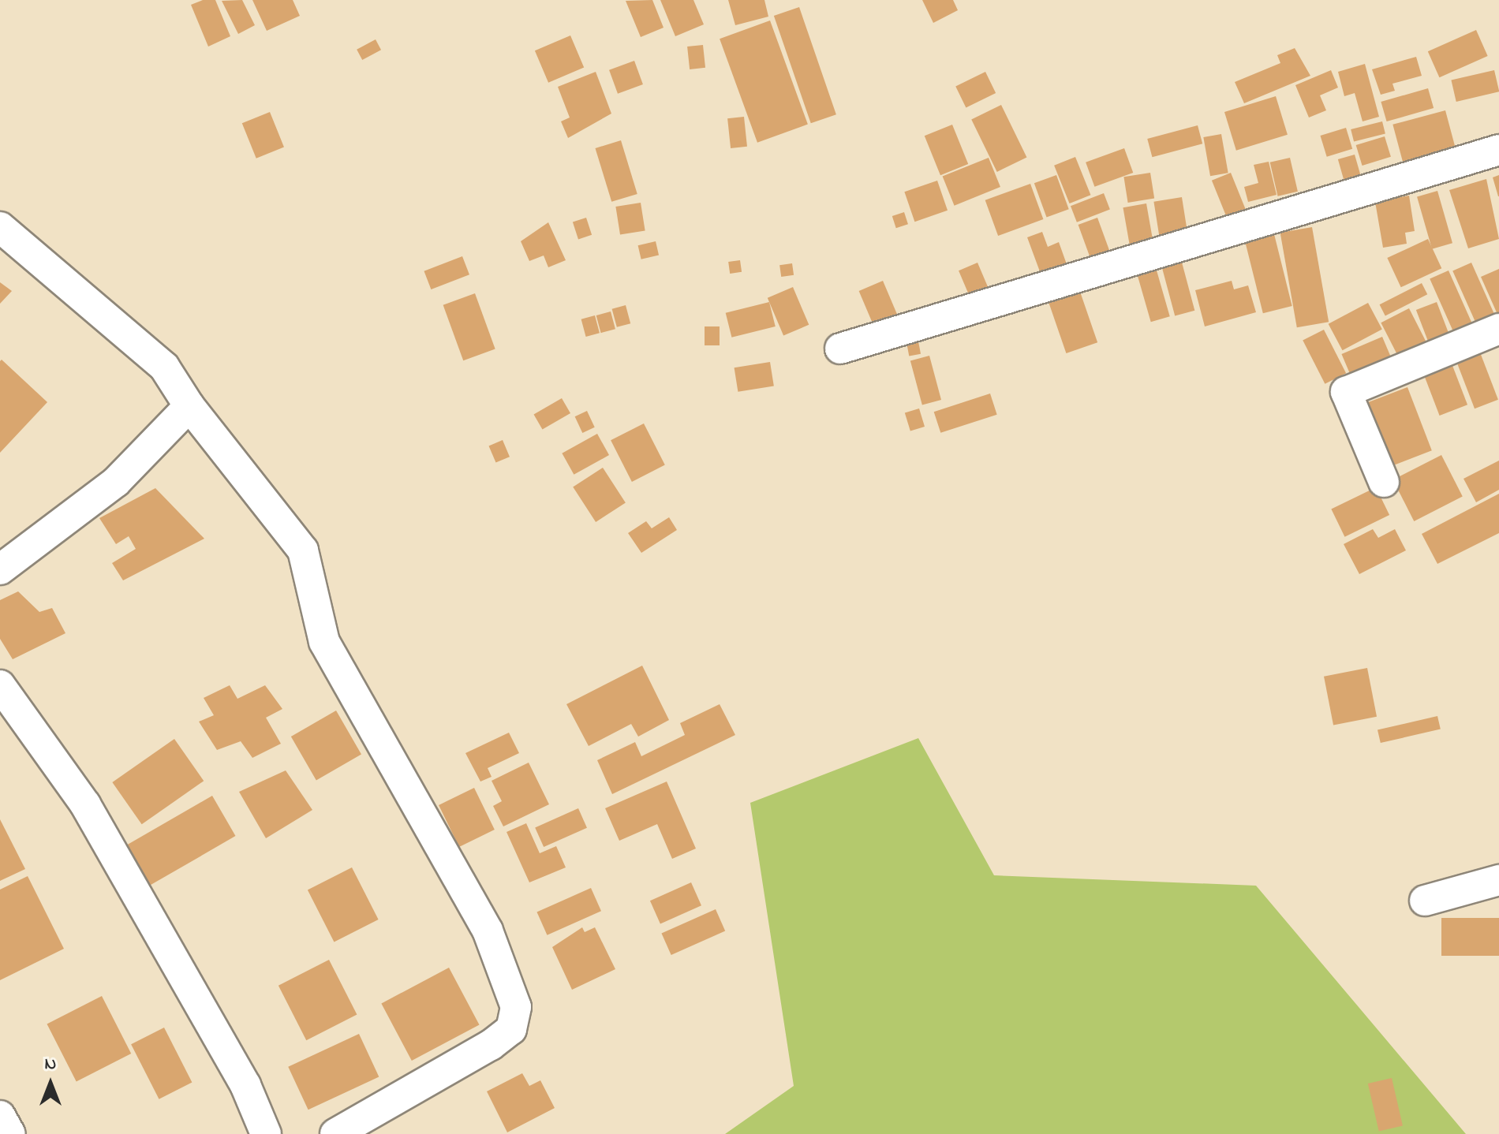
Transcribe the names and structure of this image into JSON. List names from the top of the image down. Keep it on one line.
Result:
{"north":"top"}
